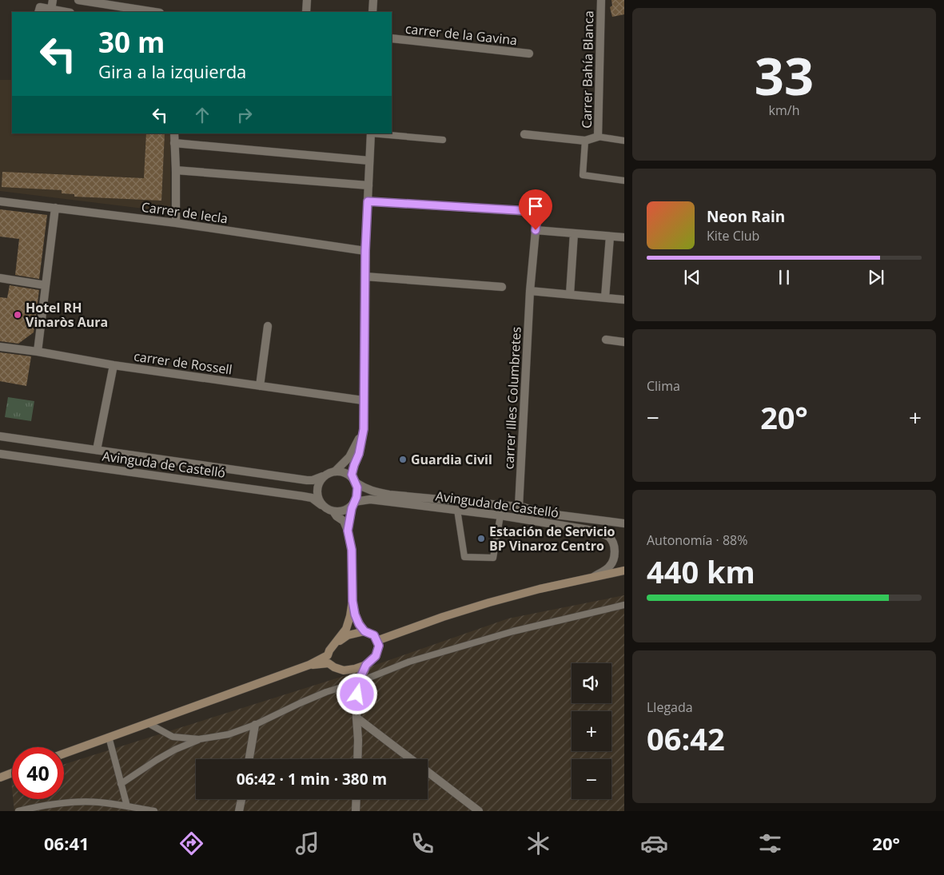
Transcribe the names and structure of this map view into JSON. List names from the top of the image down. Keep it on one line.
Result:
{"streets":{"street":["carrer de la Gavina","Carrer Bahía Blanca","Carrer de Iecla","carrer de Rossell","carrer Illes Columbretes","Avinguda de Castelló"]},"crossings":[["carrer Illes Columbretes","Avinguda de Castelló"]],"places":["Hotel RH Vinaròs Aura","Guardia Civil","Estación de Servicio BP Vinaroz Centro"],"page":{"tile":[["33","km/h"],"Clima",["Autonomía · 88%","440 km"],["Llegada","06:42"]],"turn":["30 m","Gira a la izquierda"],"song":["Neon Rain","Kite Club"],"heat":["−","20°","+"],"map_buttons":["+","−"],"limit":"40","trip":"06:42 · 1 min · 380 m","tabs":["06:41","20°"]}}
